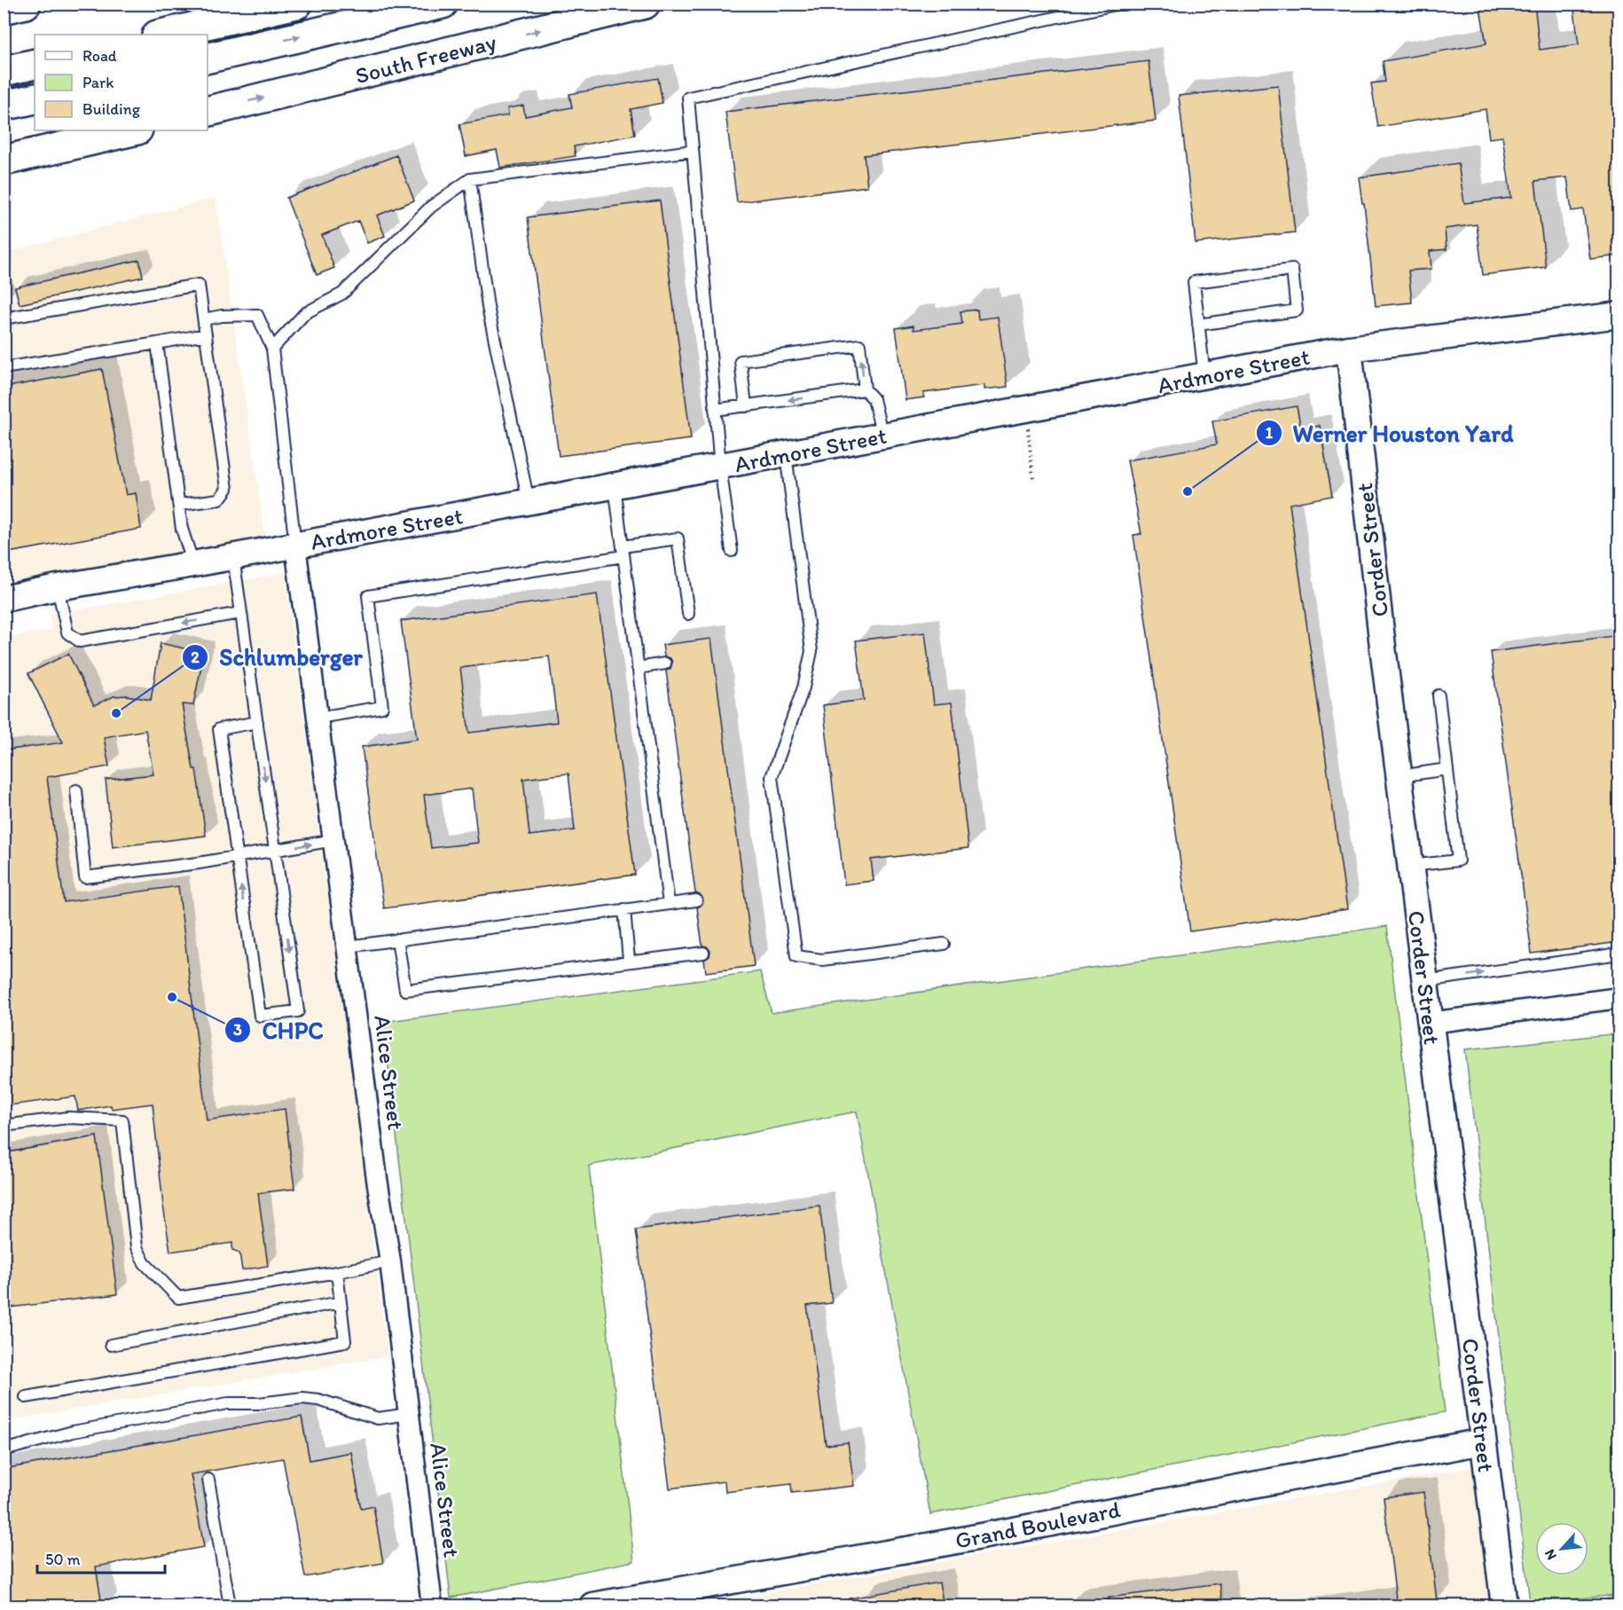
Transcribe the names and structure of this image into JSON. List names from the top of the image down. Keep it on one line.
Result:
{"streets":{"highway":["South Freeway"],"street":["Ardmore Street","Corder Street","Alice Street","Grand Boulevard"]},"crossings":[["Ardmore Street","Corder Street"],["Ardmore Street","Alice Street"],["Corder Street","Grand Boulevard"]],"places":["Werner Houston Yard","Schlumberger","CHPC"],"legend":["Road","Park","Building"],"scale_bar":"50 m","north":"bottom left"}
